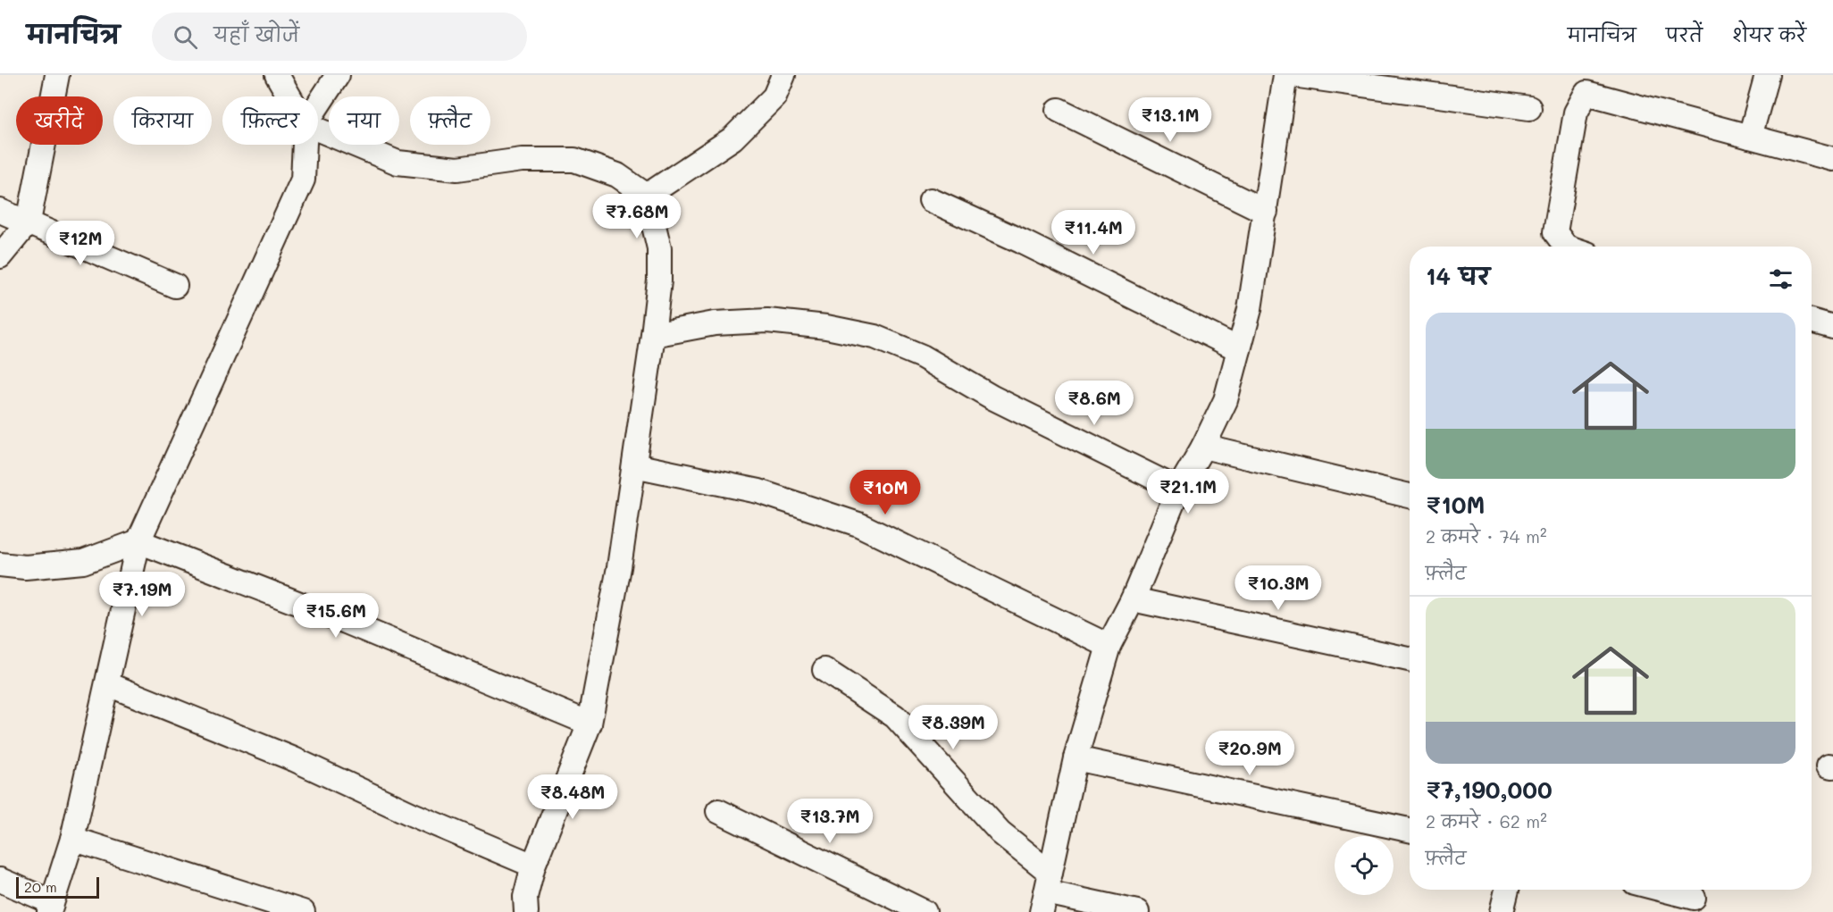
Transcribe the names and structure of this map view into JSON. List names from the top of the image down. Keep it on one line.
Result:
{"scale_bar":"20 m","page":{"header":"मानचित्र","search":"यहाँ खोजें","nav":["मानचित्र","परतें","शेयर करें"],"chip":["खरीदें","किराया","फ़िल्टर","नया","फ़्लैट"],"price":["₹13.1M","₹7.68M","₹11.4M","₹12M","₹8.6M","₹21.1M","₹10M","₹10.3M","₹7.19M","₹15.6M","₹8.39M","₹20.9M","₹8.48M","₹13.7M"],"heading":"14 घर","list":[{"name":"₹10M","note":"2 कमरे · 74 m² · फ़्लैट"},{"name":"₹7,190,000","note":"2 कमरे · 62 m² · फ़्लैट"}],"scale":"20 m"}}
